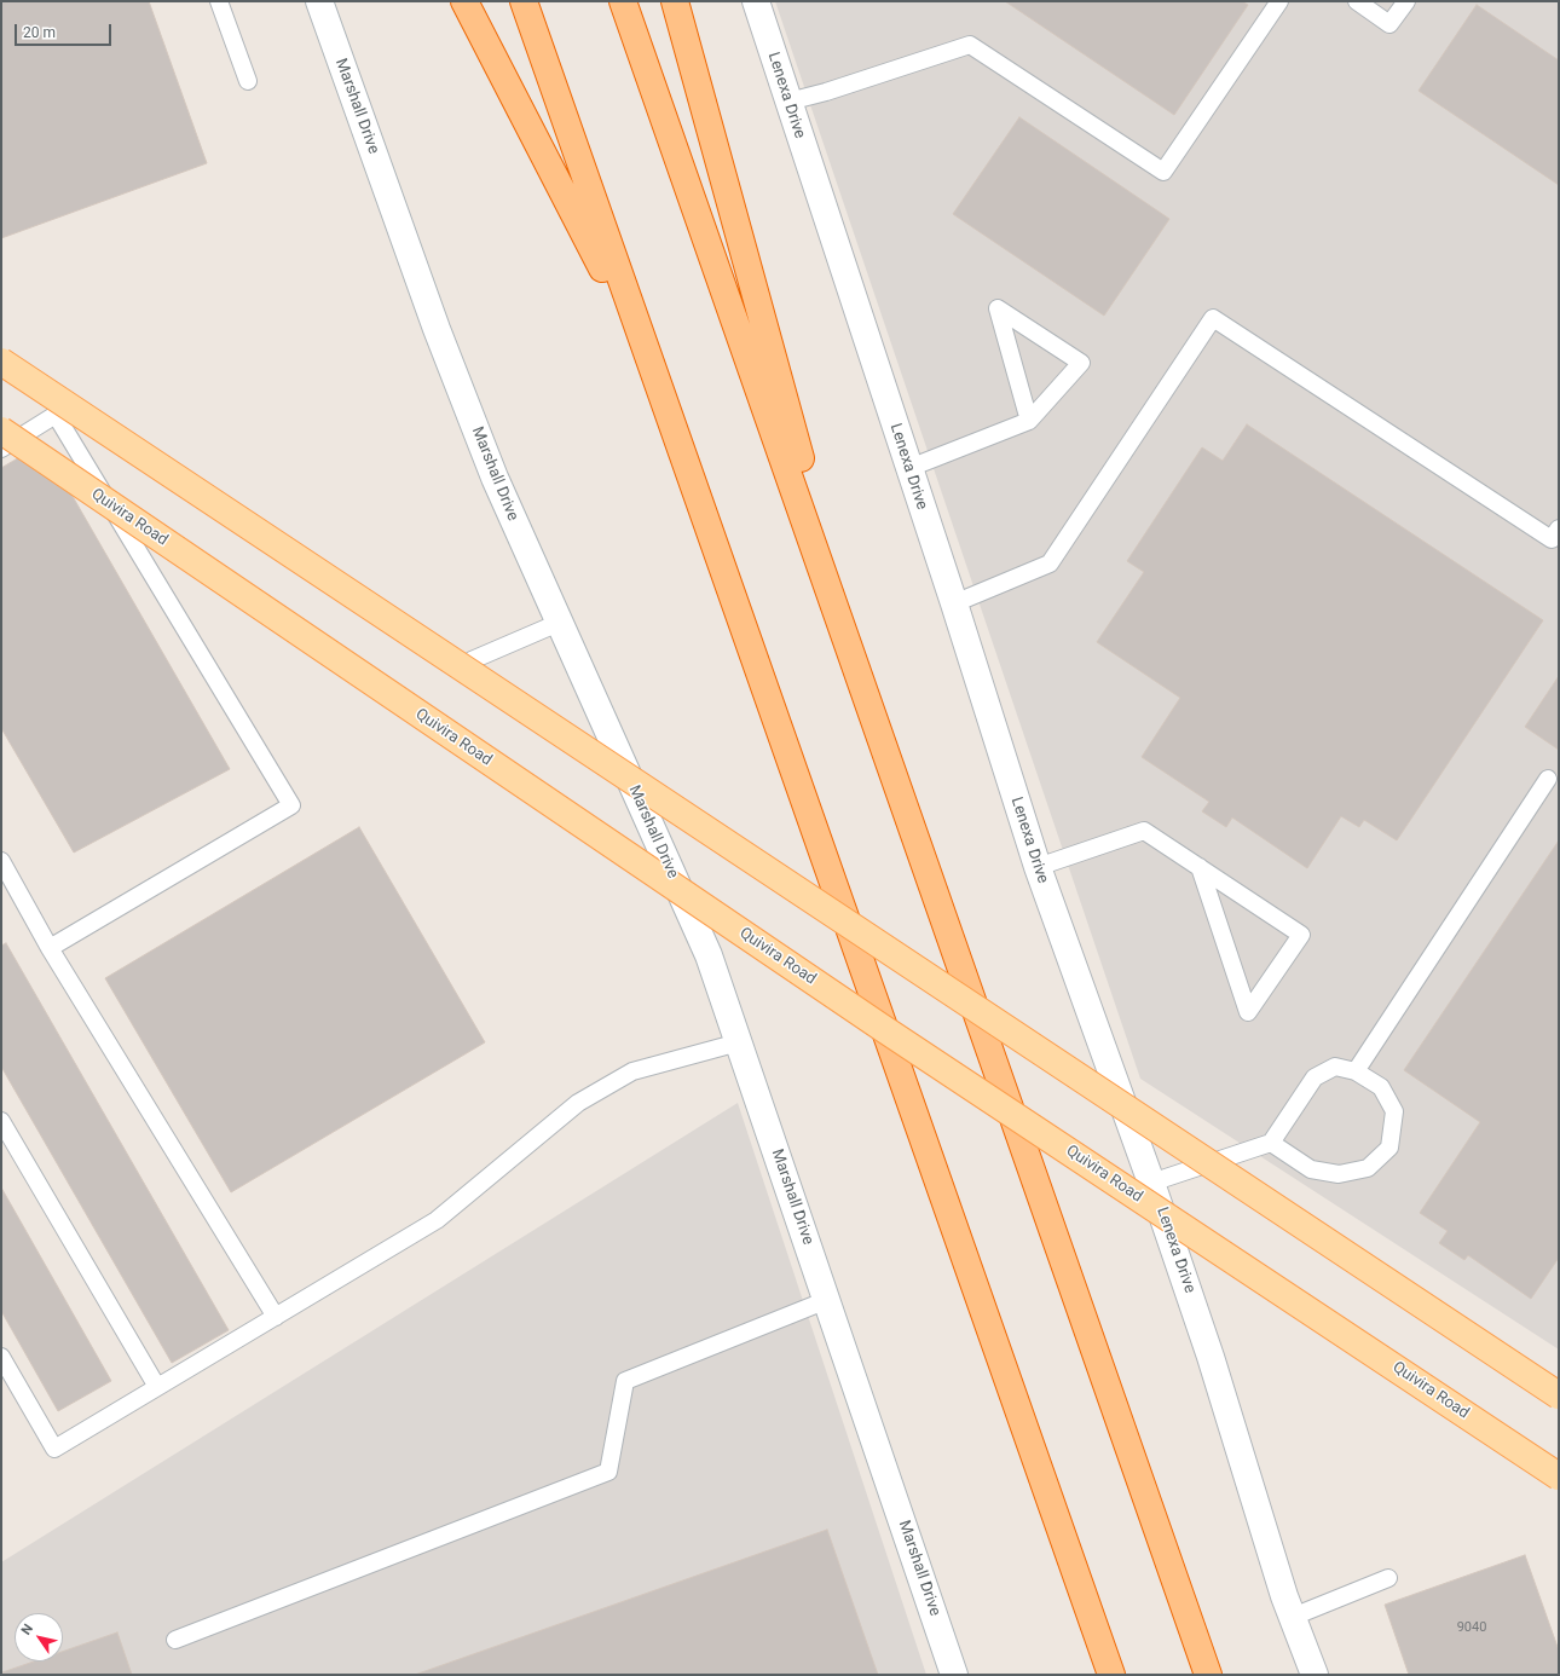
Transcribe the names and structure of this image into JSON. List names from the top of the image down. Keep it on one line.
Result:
{"streets":{"main road":["Quivira Road"],"street":["Lenexa Drive","Marshall Drive"]},"house_numbers":["9040"],"scale_bar":"20 m","north":"top left"}
